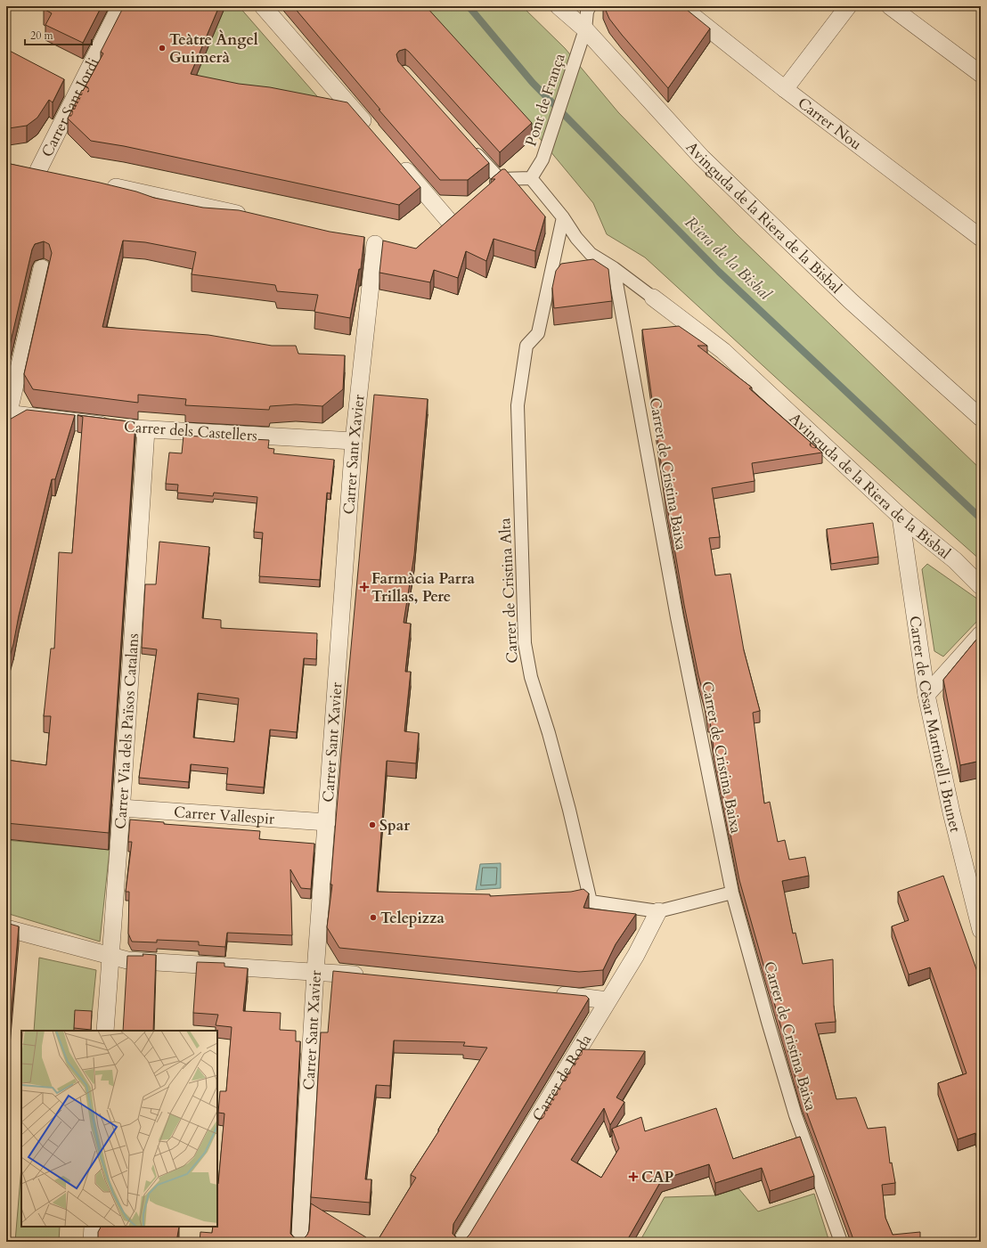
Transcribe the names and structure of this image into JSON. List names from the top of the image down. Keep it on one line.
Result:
{"streets":{"street":["Pont de França","Carrer Sant Jordi","Carrer Nou","Avinguda de la Riera de la Bisbal","Carrer dels Castellers","Carrer Sant Xavier","Carrer de Cristina Baixa","Carrer de Cristina Alta","Carrer de Cèsar Martinell i Brunet","Carrer Via dels Països Catalans","Carrer Vallespir","Carrer de Roda"]},"crossings":[["Pont de França","Avinguda de la Riera de la Bisbal"],["Avinguda de la Riera de la Bisbal","Carrer de Cristina Baixa"],["Avinguda de la Riera de la Bisbal","Carrer de Cristina Alta"],["Avinguda de la Riera de la Bisbal","Carrer de Cèsar Martinell i Brunet"],["Carrer dels Castellers","Carrer Sant Xavier"],["Carrer dels Castellers","Carrer Via dels Països Catalans"],["Carrer Sant Xavier","Carrer Vallespir"],["Carrer de Cristina Baixa","Carrer de Cristina Alta"],["Carrer de Cristina Alta","Carrer de Roda"],["Carrer Via dels Països Catalans","Carrer Vallespir"]],"water":["Riera de la Bisbal"],"places":{"other":["Teàtre Àngel Guimerà","Spar","Telepizza"],"health":["Farmàcia Parra Trillas, Pere","CAP"]},"scale_bar":"20 m"}
